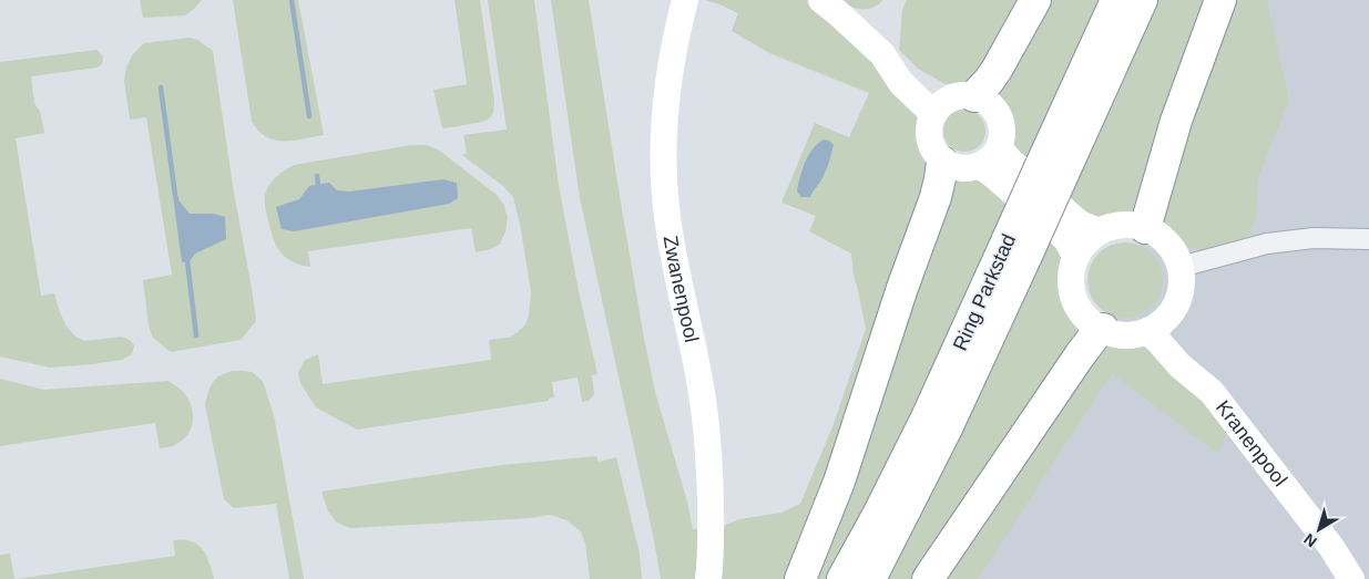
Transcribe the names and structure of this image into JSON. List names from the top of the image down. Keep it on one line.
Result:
{"streets":{"highway":["Ring Parkstad"],"main road":["Zwanenpool","Kranenpool"]},"north":"bottom left"}
